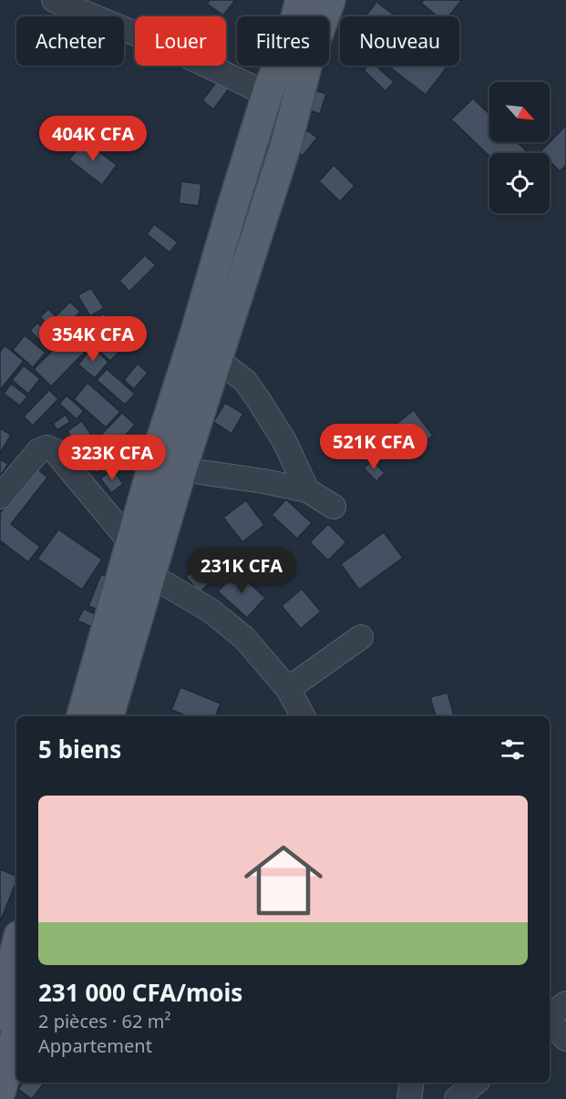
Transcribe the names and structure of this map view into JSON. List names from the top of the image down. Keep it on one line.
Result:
{"north":"bottom right","page":{"chip":["Acheter","Louer","Filtres","Nouveau"],"price":["404K CFA","354K CFA","521K CFA","323K CFA","231K CFA"],"heading":"5 biens","list":[{"name":"231 000 CFA/mois","note":"2 pièces · 62 m² · Appartement"}]}}
